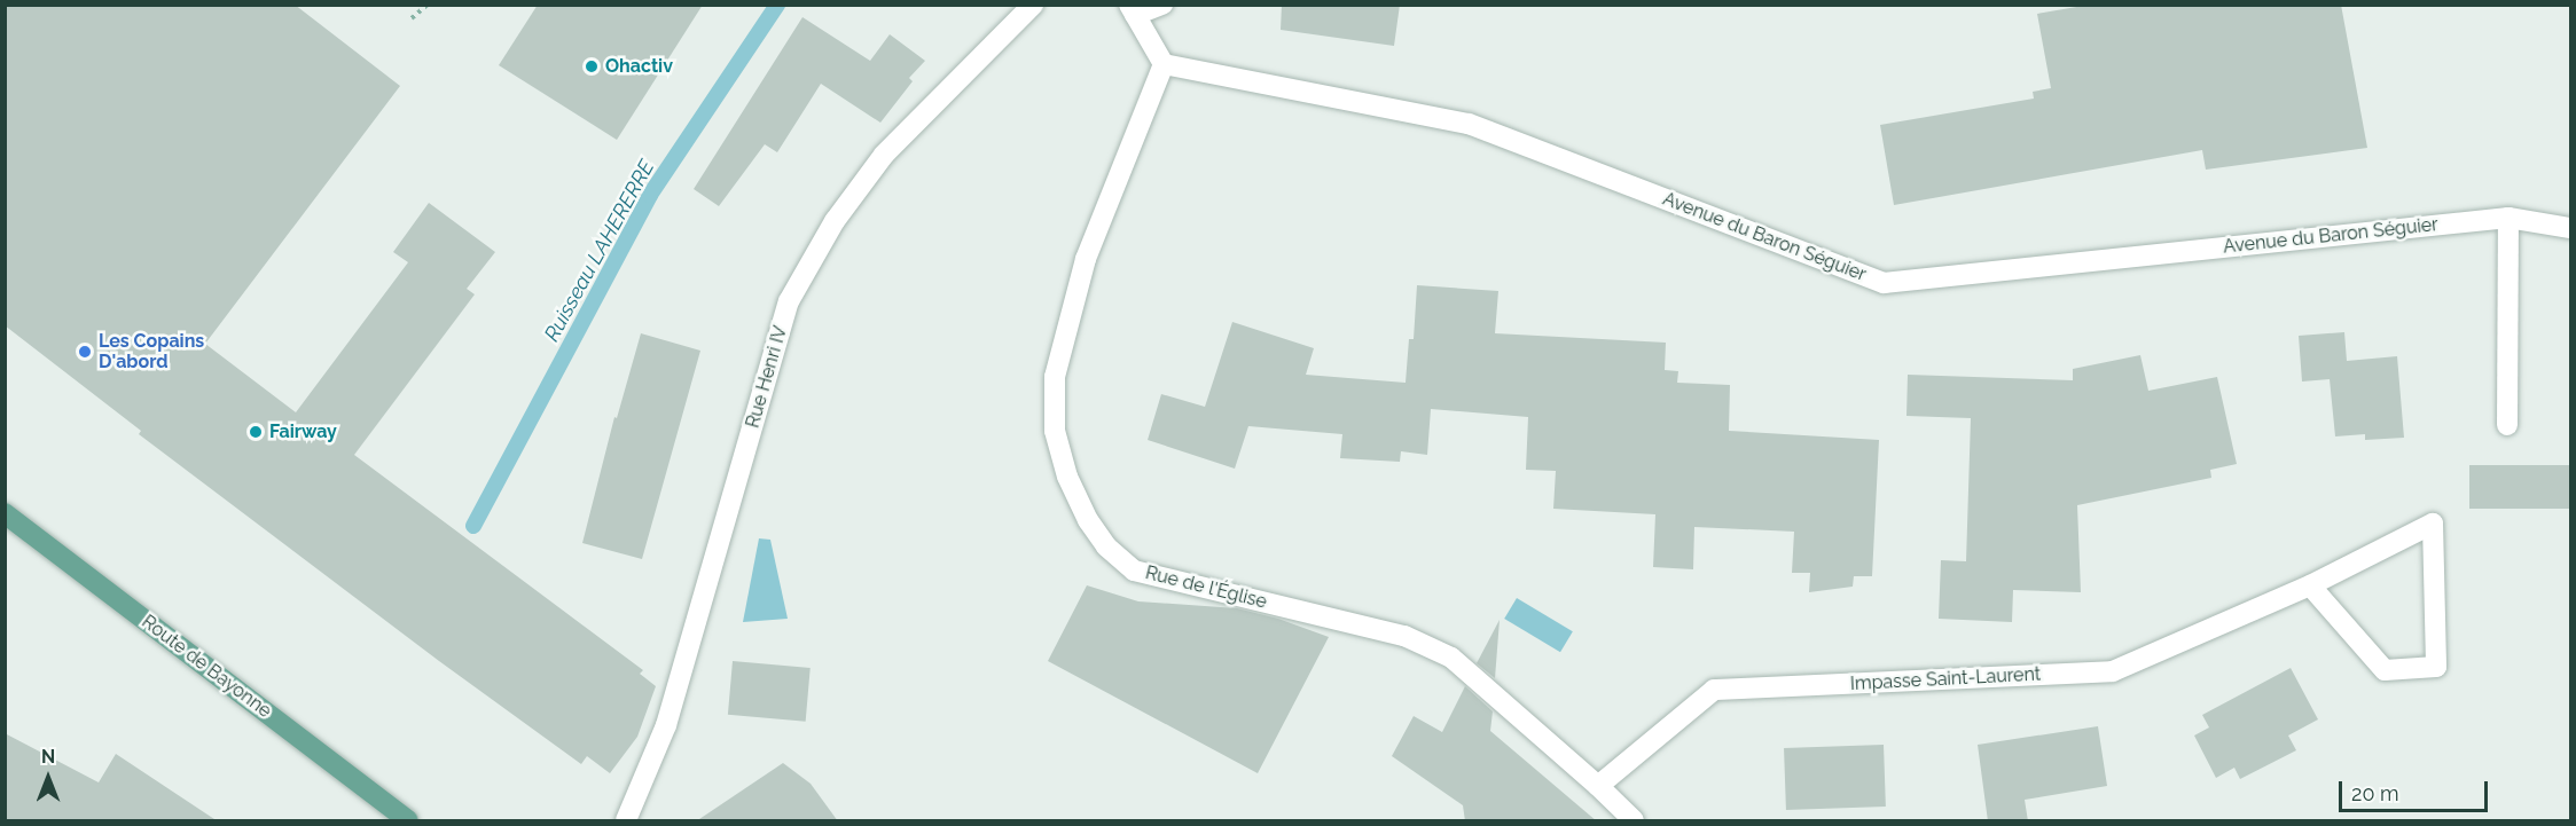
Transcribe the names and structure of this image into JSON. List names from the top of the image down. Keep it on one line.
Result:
{"streets":{"main road":["Route de Bayonne"],"street":["Avenue du Baron Séguier","Rue Henri IV","Rue de l'Église","Impasse Saint-Laurent"]},"crossings":[["Avenue du Baron Séguier","Rue de l'Église"],["Rue de l'Église","Impasse Saint-Laurent"]],"water":["Ruisseau LAHERERRE"],"places":["Ohactiv","Les Copains D'abord","Fairway"],"scale_bar":"20 m","north":"top"}
